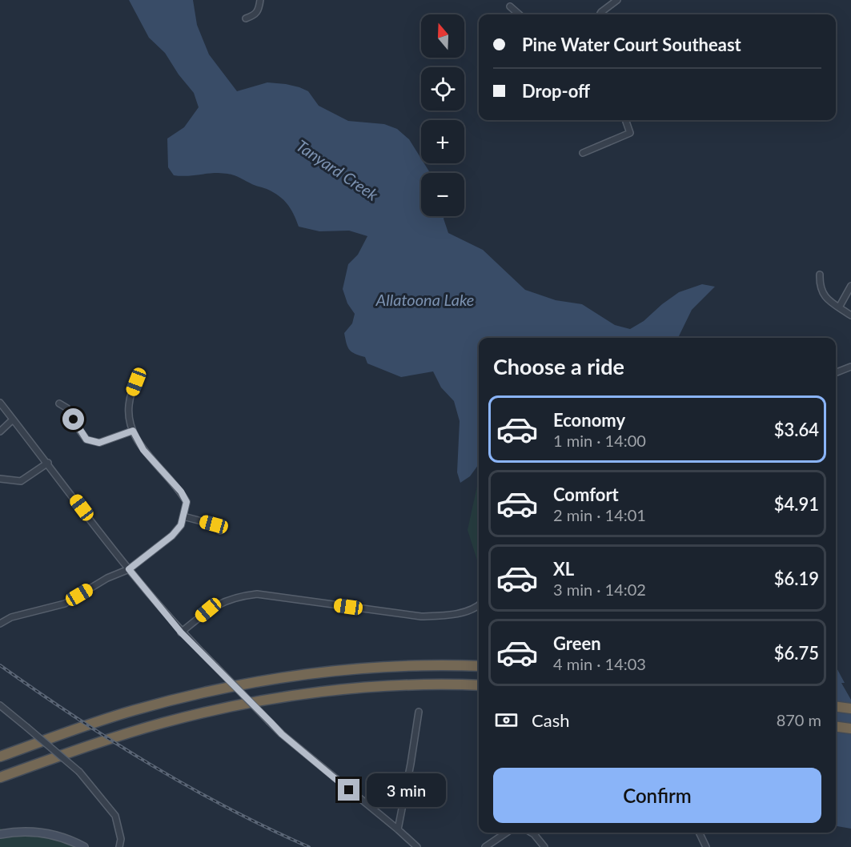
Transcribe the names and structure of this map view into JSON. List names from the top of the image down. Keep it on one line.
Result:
{"water":["Tanyard Creek","Allatoona Lake"],"north":"top","page":{"map_buttons":["+","−"],"banner":["Pine Water Court Southeast","Drop-off"],"heading":"Choose a ride","list":[{"name":"Economy","note":"1 min · 14:00","value":"$3.64"},{"name":"Comfort","note":"2 min · 14:01","value":"$4.91"},{"name":"XL","note":"3 min · 14:02","value":"$6.19"},{"name":"Green","note":"4 min · 14:03","value":"$6.75"}],"pay":["Cash","870 m"],"buttons":"Confirm","bubble":"3 min"}}
